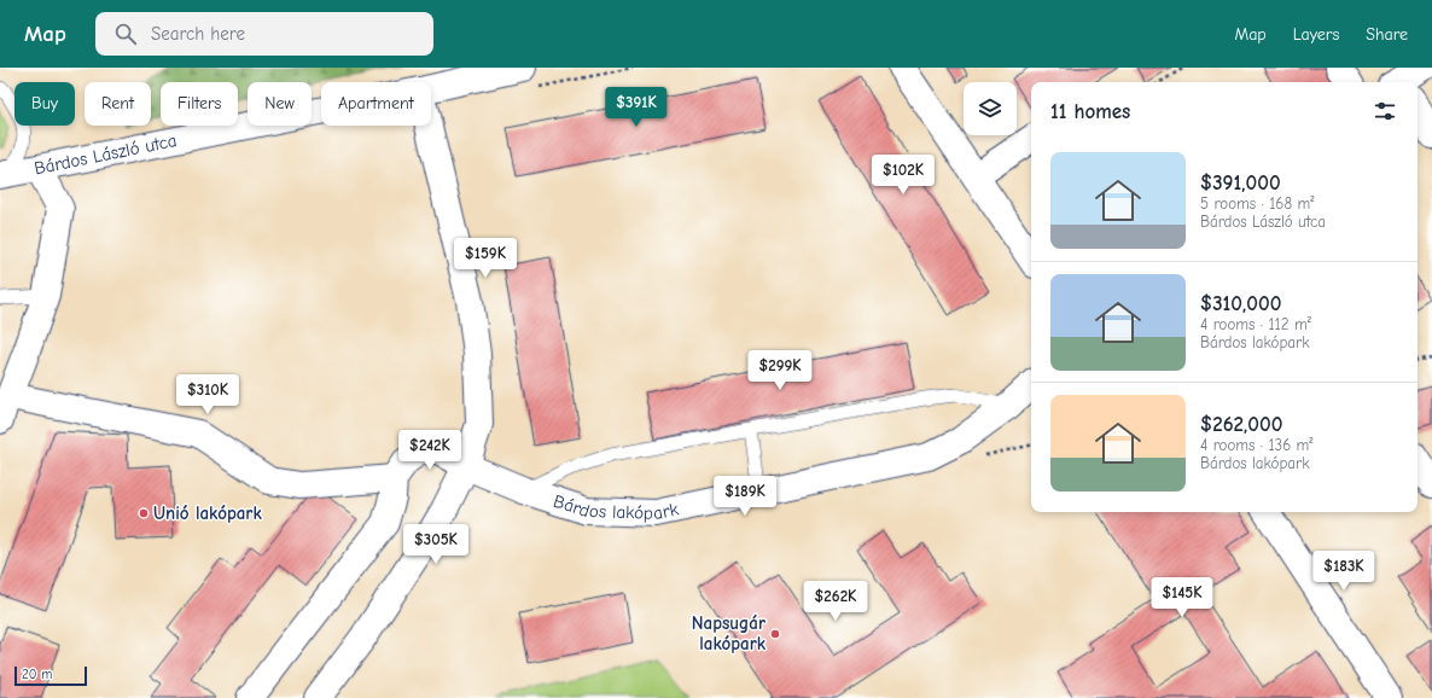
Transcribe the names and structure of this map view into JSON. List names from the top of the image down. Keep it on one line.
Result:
{"streets":{"street":["Bárdos László utca","Bárdos lakópark"]},"places":["Unió lakópark","Napsugár lakópark"],"scale_bar":"20 m","page":{"header":"Map","search":"Search here","nav":["Map","Layers","Share"],"chip":["Buy","Rent","Filters","New","Apartment"],"heading":"11 homes","price":["$391K","$102K","$159K","$299K","$310K","$242K","$189K","$305K","$183K","$145K","$262K"],"list":[{"name":"$391,000","note":"5 rooms · 168 m² · Bárdos László utca"},{"name":"$310,000","note":"4 rooms · 112 m² · Bárdos lakópark"},{"name":"$262,000","note":"4 rooms · 136 m² · Bárdos lakópark"}],"scale":"20 m"}}
